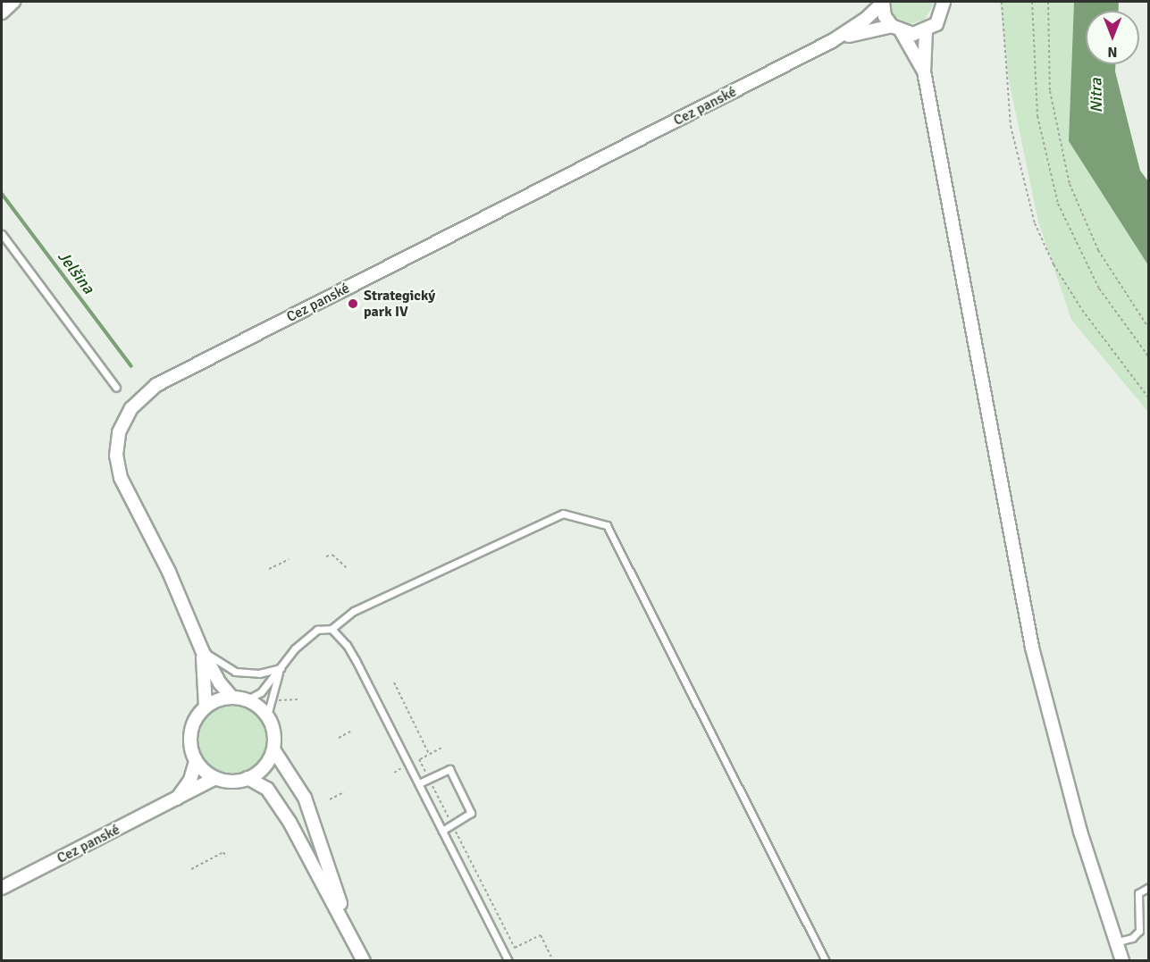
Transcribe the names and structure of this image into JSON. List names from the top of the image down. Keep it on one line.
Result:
{"streets":{"street":["Cez panské"]},"water":["Nitra","Jelšina"],"places":["Strategický park IV"],"north":"bottom"}
